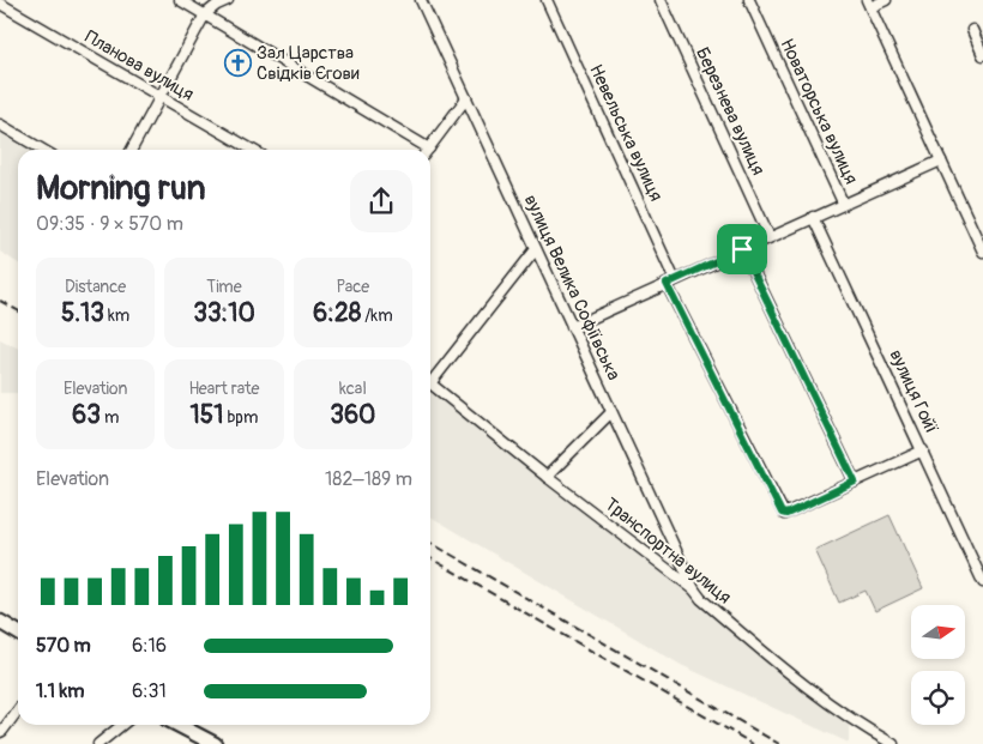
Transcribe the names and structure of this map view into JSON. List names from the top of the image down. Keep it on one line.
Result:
{"streets":{"street":["Планова вулиця","Березнева вулиця","Новаторська вулиця","Невельська вулиця","вулиця Велика Софіївська","вулиця Гойї","Транспортна вулиця"]},"crossings":[["вулиця Велика Софіївська","Транспортна вулиця"]],"places":{"church":["Зал Царства Свідків Єгови"]},"north":"right","page":{"heading":["Morning run","09:35 · 9 × 570 m"],"stats":[["Distance","5.13 km"],["Time","33:10"],["Pace","6:28 /km"],["Elevation","63 m"],["Heart rate","151 bpm"],["kcal","360"]],"chart":["Elevation","182–189 m"],"list":[{"name":"570 m","note":"6:16"},{"name":"1.1 km","note":"6:31"}]}}
